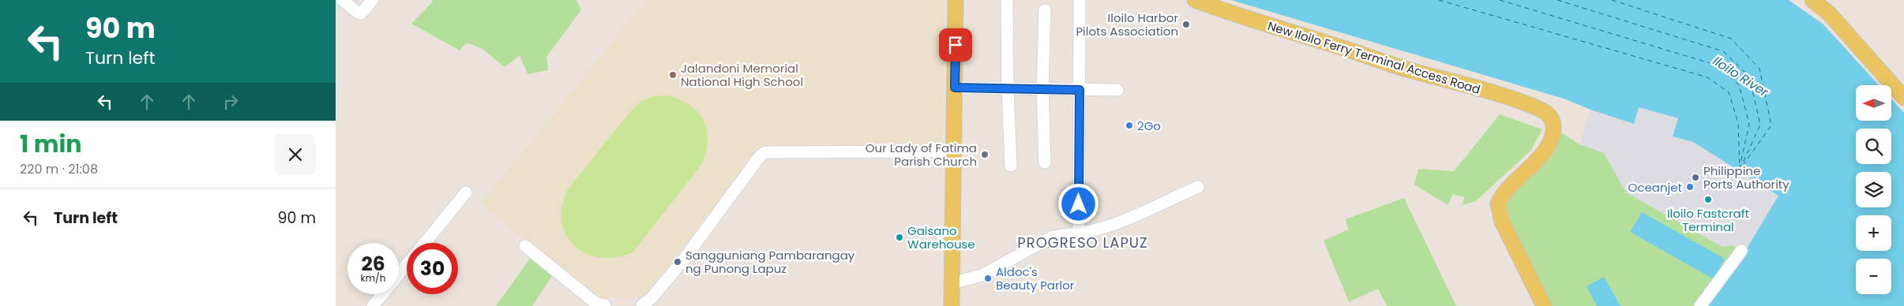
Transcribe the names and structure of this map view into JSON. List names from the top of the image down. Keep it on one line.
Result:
{"streets":{"main road":["New Iloilo Ferry Terminal Access Road"]},"districts":["PROGRESO LAPUZ"],"water":["Iloilo River"],"places":["Iloilo Harbor Pilots Association","Jalandoni Memorial National High School","2Go","Our Lady of Fatima Parish Church","Philippine Ports Authority","Oceanjet","Iloilo Fastcraft Terminal","Gaisano Warehouse","Sangguniang Pambarangay ng Punong Lapuz","Aldoc's Beauty Parlor"],"north":"left","page":{"turn":["90 m","Turn left"],"map_buttons":["+","−"],"heading":["1 min","220 m · 21:08"],"list":[{"name":"Turn left","value":"90 m"}],"speed":"26 km/h","limit":"30"}}
